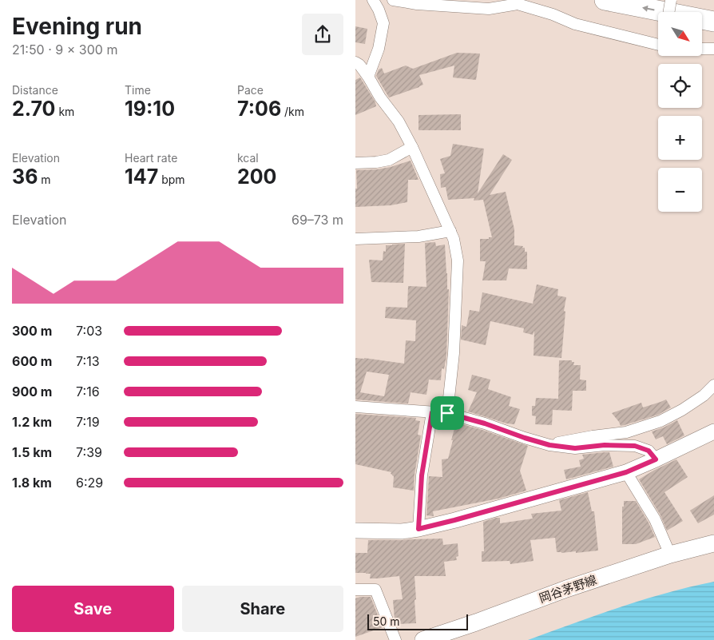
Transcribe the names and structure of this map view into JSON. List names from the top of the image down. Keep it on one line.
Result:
{"streets":{"main road":["岡谷茅野線"]},"scale_bar":"50 m","north":"bottom right","page":{"heading":["Evening run","21:50 · 9 × 300 m"],"map_buttons":["+","−"],"stats":[["Distance","2.70 km"],["Time","19:10"],["Pace","7:06 /km"],["Elevation","36 m"],["Heart rate","147 bpm"],["kcal","200"]],"chart":["Elevation","69–73 m"],"list":[{"name":"300 m","note":"7:03"},{"name":"600 m","note":"7:13"},{"name":"900 m","note":"7:16"},{"name":"1.2 km","note":"7:19"},{"name":"1.5 km","note":"7:39"},{"name":"1.8 km","note":"6:29"}],"buttons":["Save","Share"],"scale":"50 m"}}
